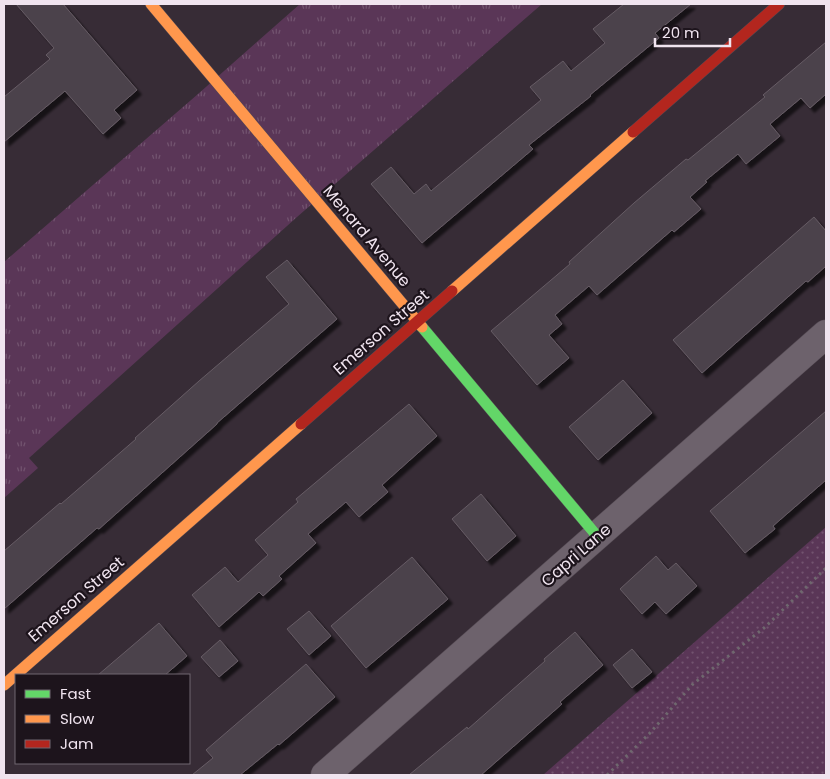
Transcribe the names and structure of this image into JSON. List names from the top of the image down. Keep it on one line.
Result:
{"streets":{"street":["Menard Avenue","Emerson Street","Capri Lane"]},"crossings":[["Menard Avenue","Emerson Street"],["Menard Avenue","Capri Lane"]],"legend":["Fast","Slow","Jam"],"scale_bar":"20 m"}
